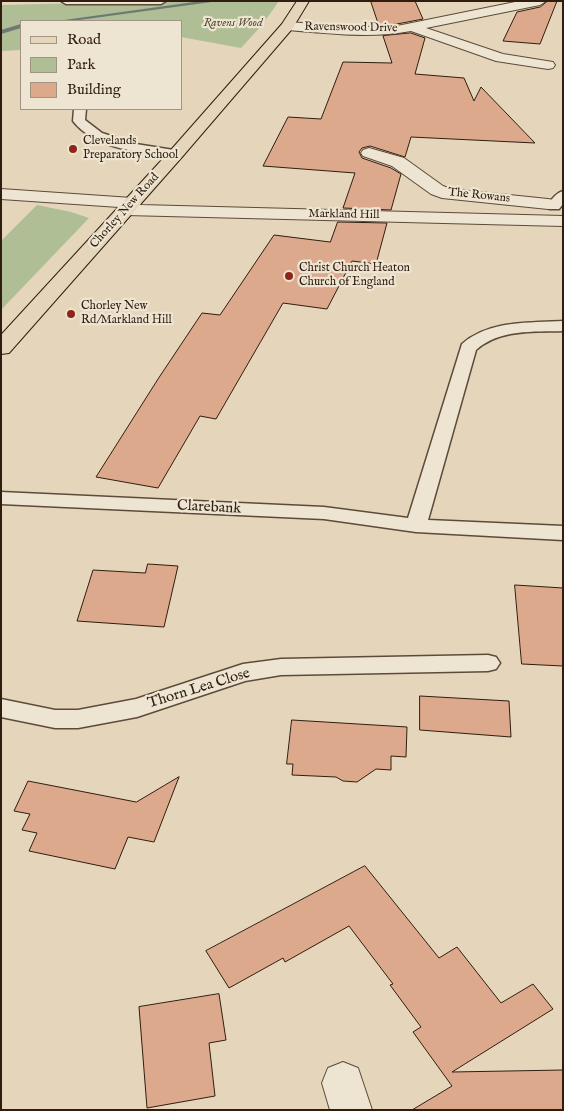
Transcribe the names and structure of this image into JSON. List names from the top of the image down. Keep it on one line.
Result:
{"streets":{"main road":["Chorley New Road"],"street":["Ravenswood Drive","The Rowans","Markland Hill"],"lane":["Clarebank","Thorn Lea Close"]},"crossings":[["Ravenswood Drive","Chorley New Road"],["The Rowans","Markland Hill"],["Chorley New Road","Markland Hill"]],"parks":["Ravens Wood"],"places":["Clevelands Preparatory School","Christ Church Heaton Church of England","Chorley New Rd/Markland Hill"],"legend":["Road","Park","Building"]}
